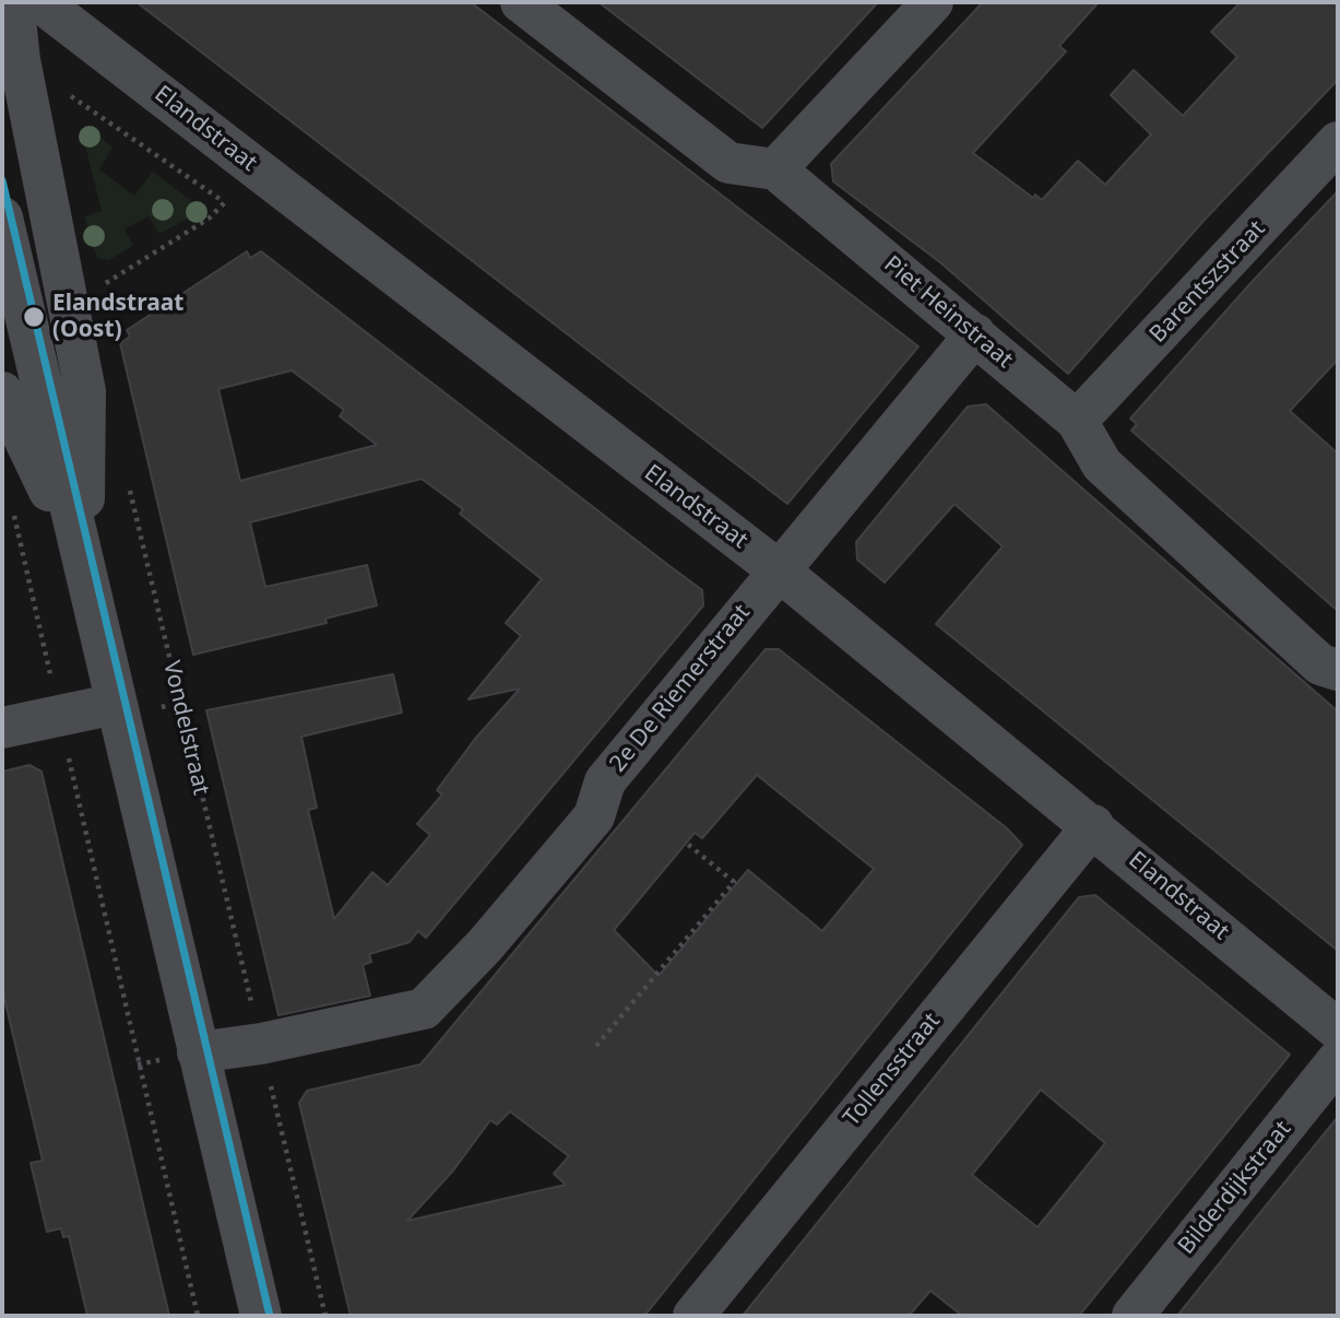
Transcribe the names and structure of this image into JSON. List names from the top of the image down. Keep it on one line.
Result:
{"streets":{"street":["Elandstraat","Barentszstraat","Piet Heinstraat","2e De Riemerstraat","Tollensstraat","Bilderdijkstraat"],"path":["Vondelstraat"]},"crossings":[["Elandstraat","2e De Riemerstraat"],["Elandstraat","Tollensstraat"],["Barentszstraat","Piet Heinstraat"],["Piet Heinstraat","2e De Riemerstraat"],["2e De Riemerstraat","Vondelstraat"]],"places":["Elandstraat (Oost)"]}
